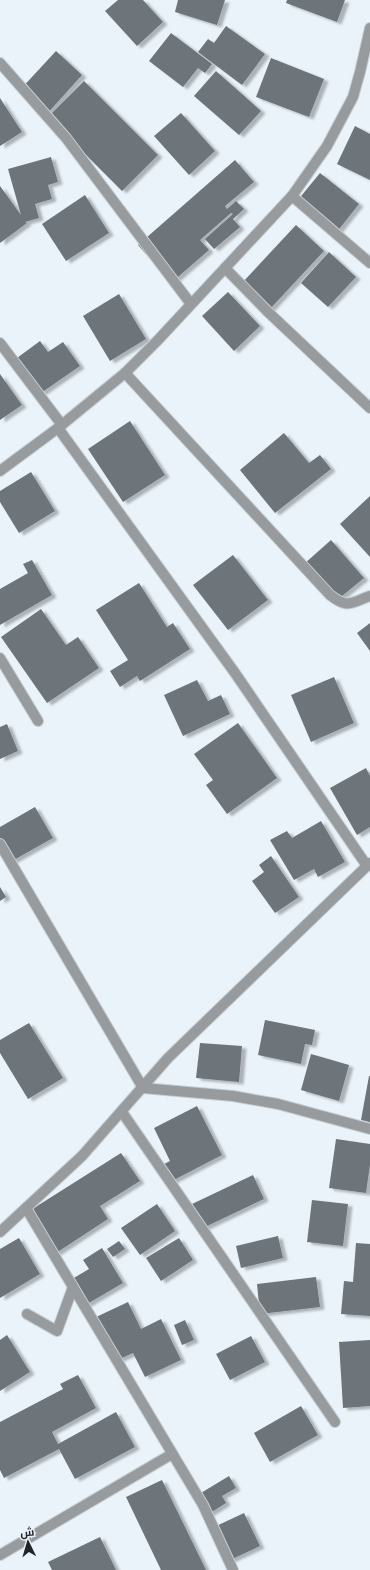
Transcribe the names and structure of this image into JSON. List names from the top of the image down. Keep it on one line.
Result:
{"north":"top"}
